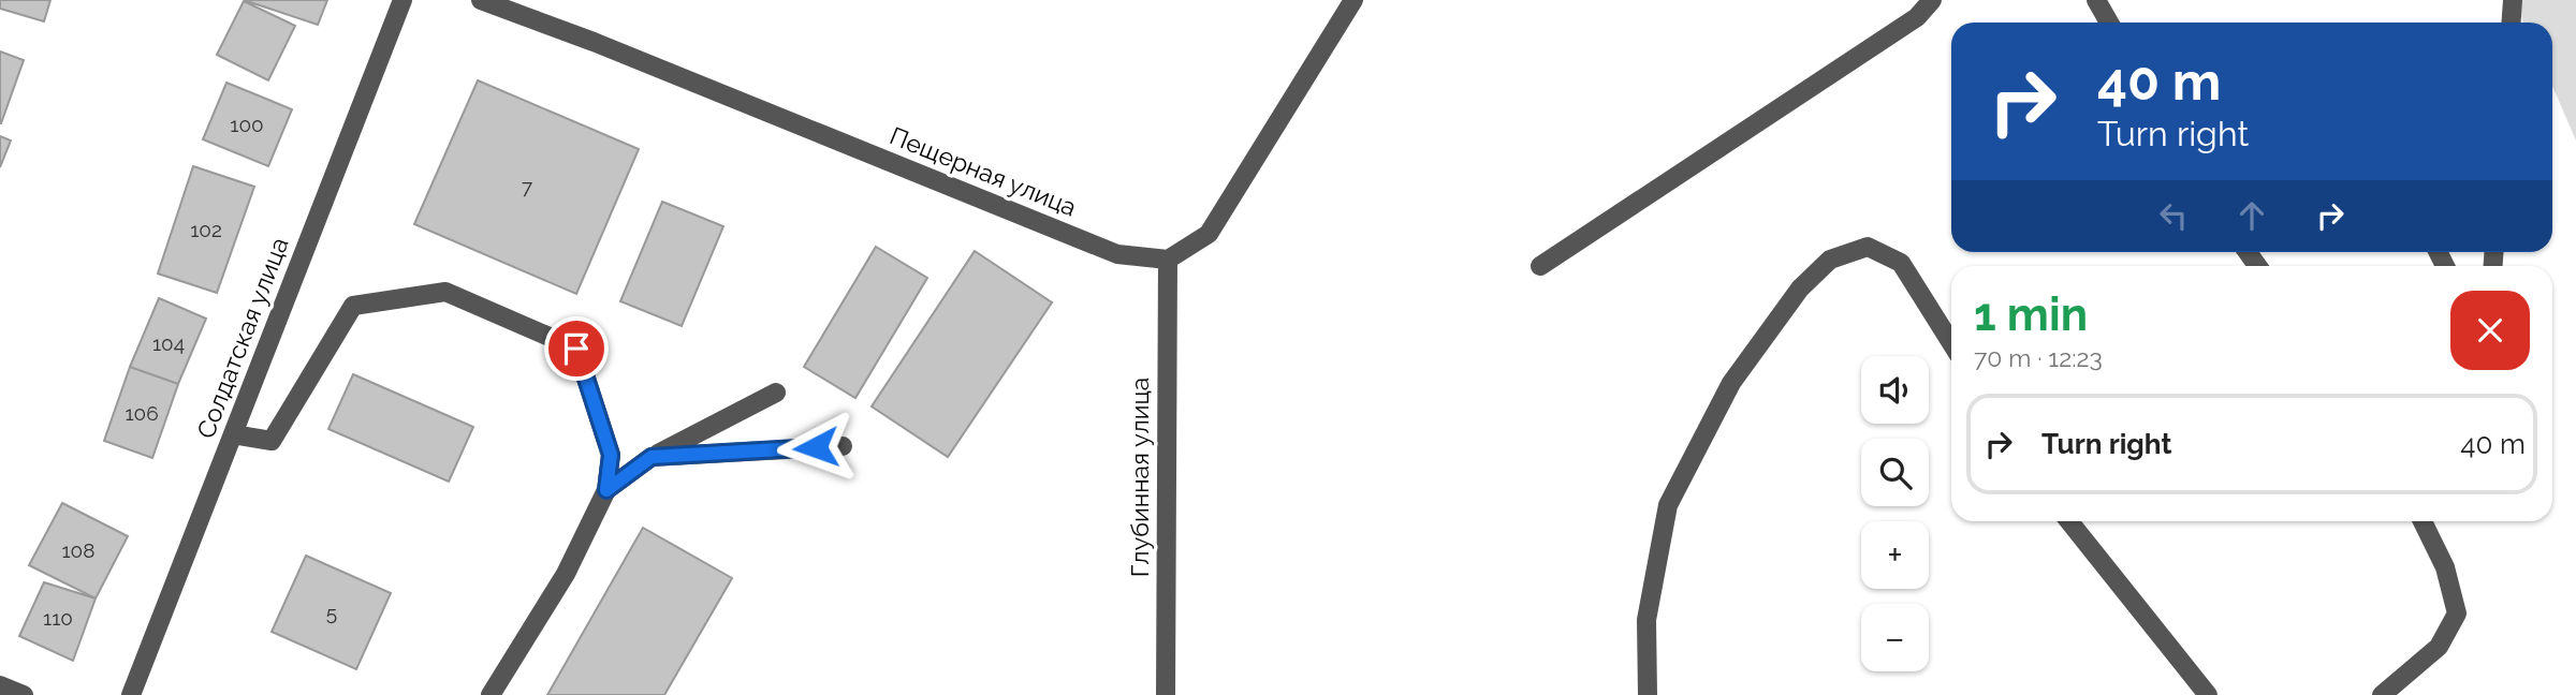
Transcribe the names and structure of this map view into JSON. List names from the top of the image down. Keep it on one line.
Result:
{"streets":{"street":["Пещерная улица","Солдатская улица","Глубинная улица"]},"crossings":[["Пещерная улица","Глубинная улица"]],"house_numbers":["100","7","102","104","106","108","5","110"],"page":{"turn":["40 m","Turn right"],"heading":["1 min","70 m · 12:23"],"map_buttons":["+","−"],"list":[{"name":"Turn right","value":"40 m"}]}}
